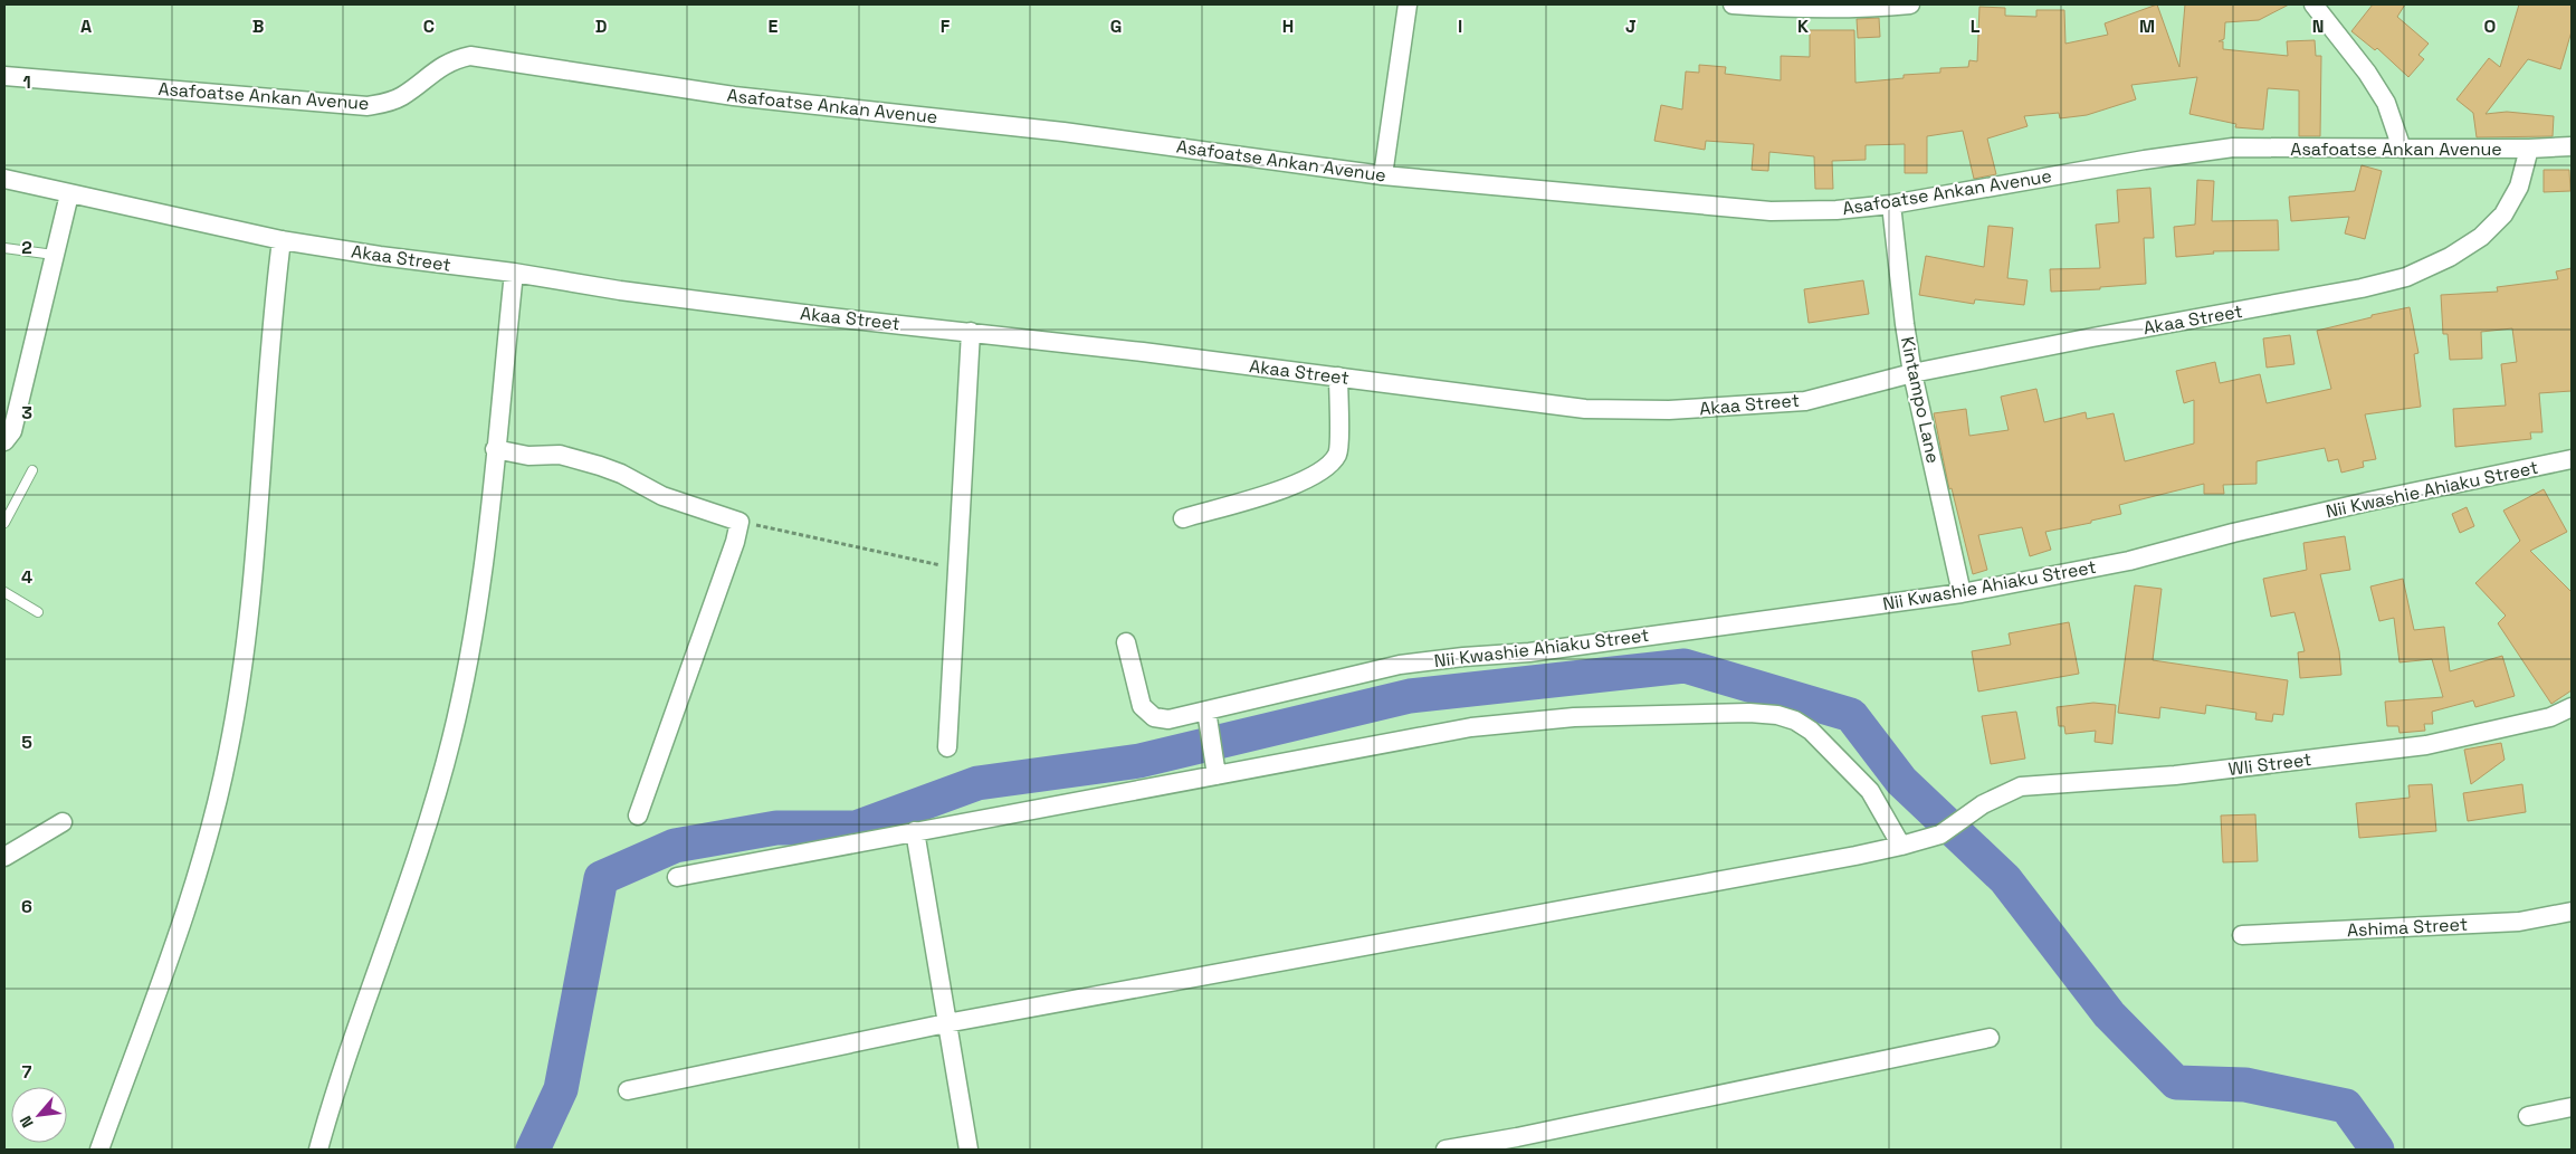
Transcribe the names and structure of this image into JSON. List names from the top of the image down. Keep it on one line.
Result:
{"streets":{"street":["Asafoatse Ankan Avenue","Akaa Street","Kintampo Lane","Nii Kwashie Ahiaku Street","Wli Street","Ashima Street"]},"crossings":[["Asafoatse Ankan Avenue","Akaa Street"],["Asafoatse Ankan Avenue","Kintampo Lane"],["Akaa Street","Kintampo Lane"],["Kintampo Lane","Nii Kwashie Ahiaku Street"]],"north":"bottom left","grid":{"columns":["A","B","C","D","E","F","G","H","I","J","K","L","M","N","O"],"rows":["1","2","3","4","5","6","7"]}}
